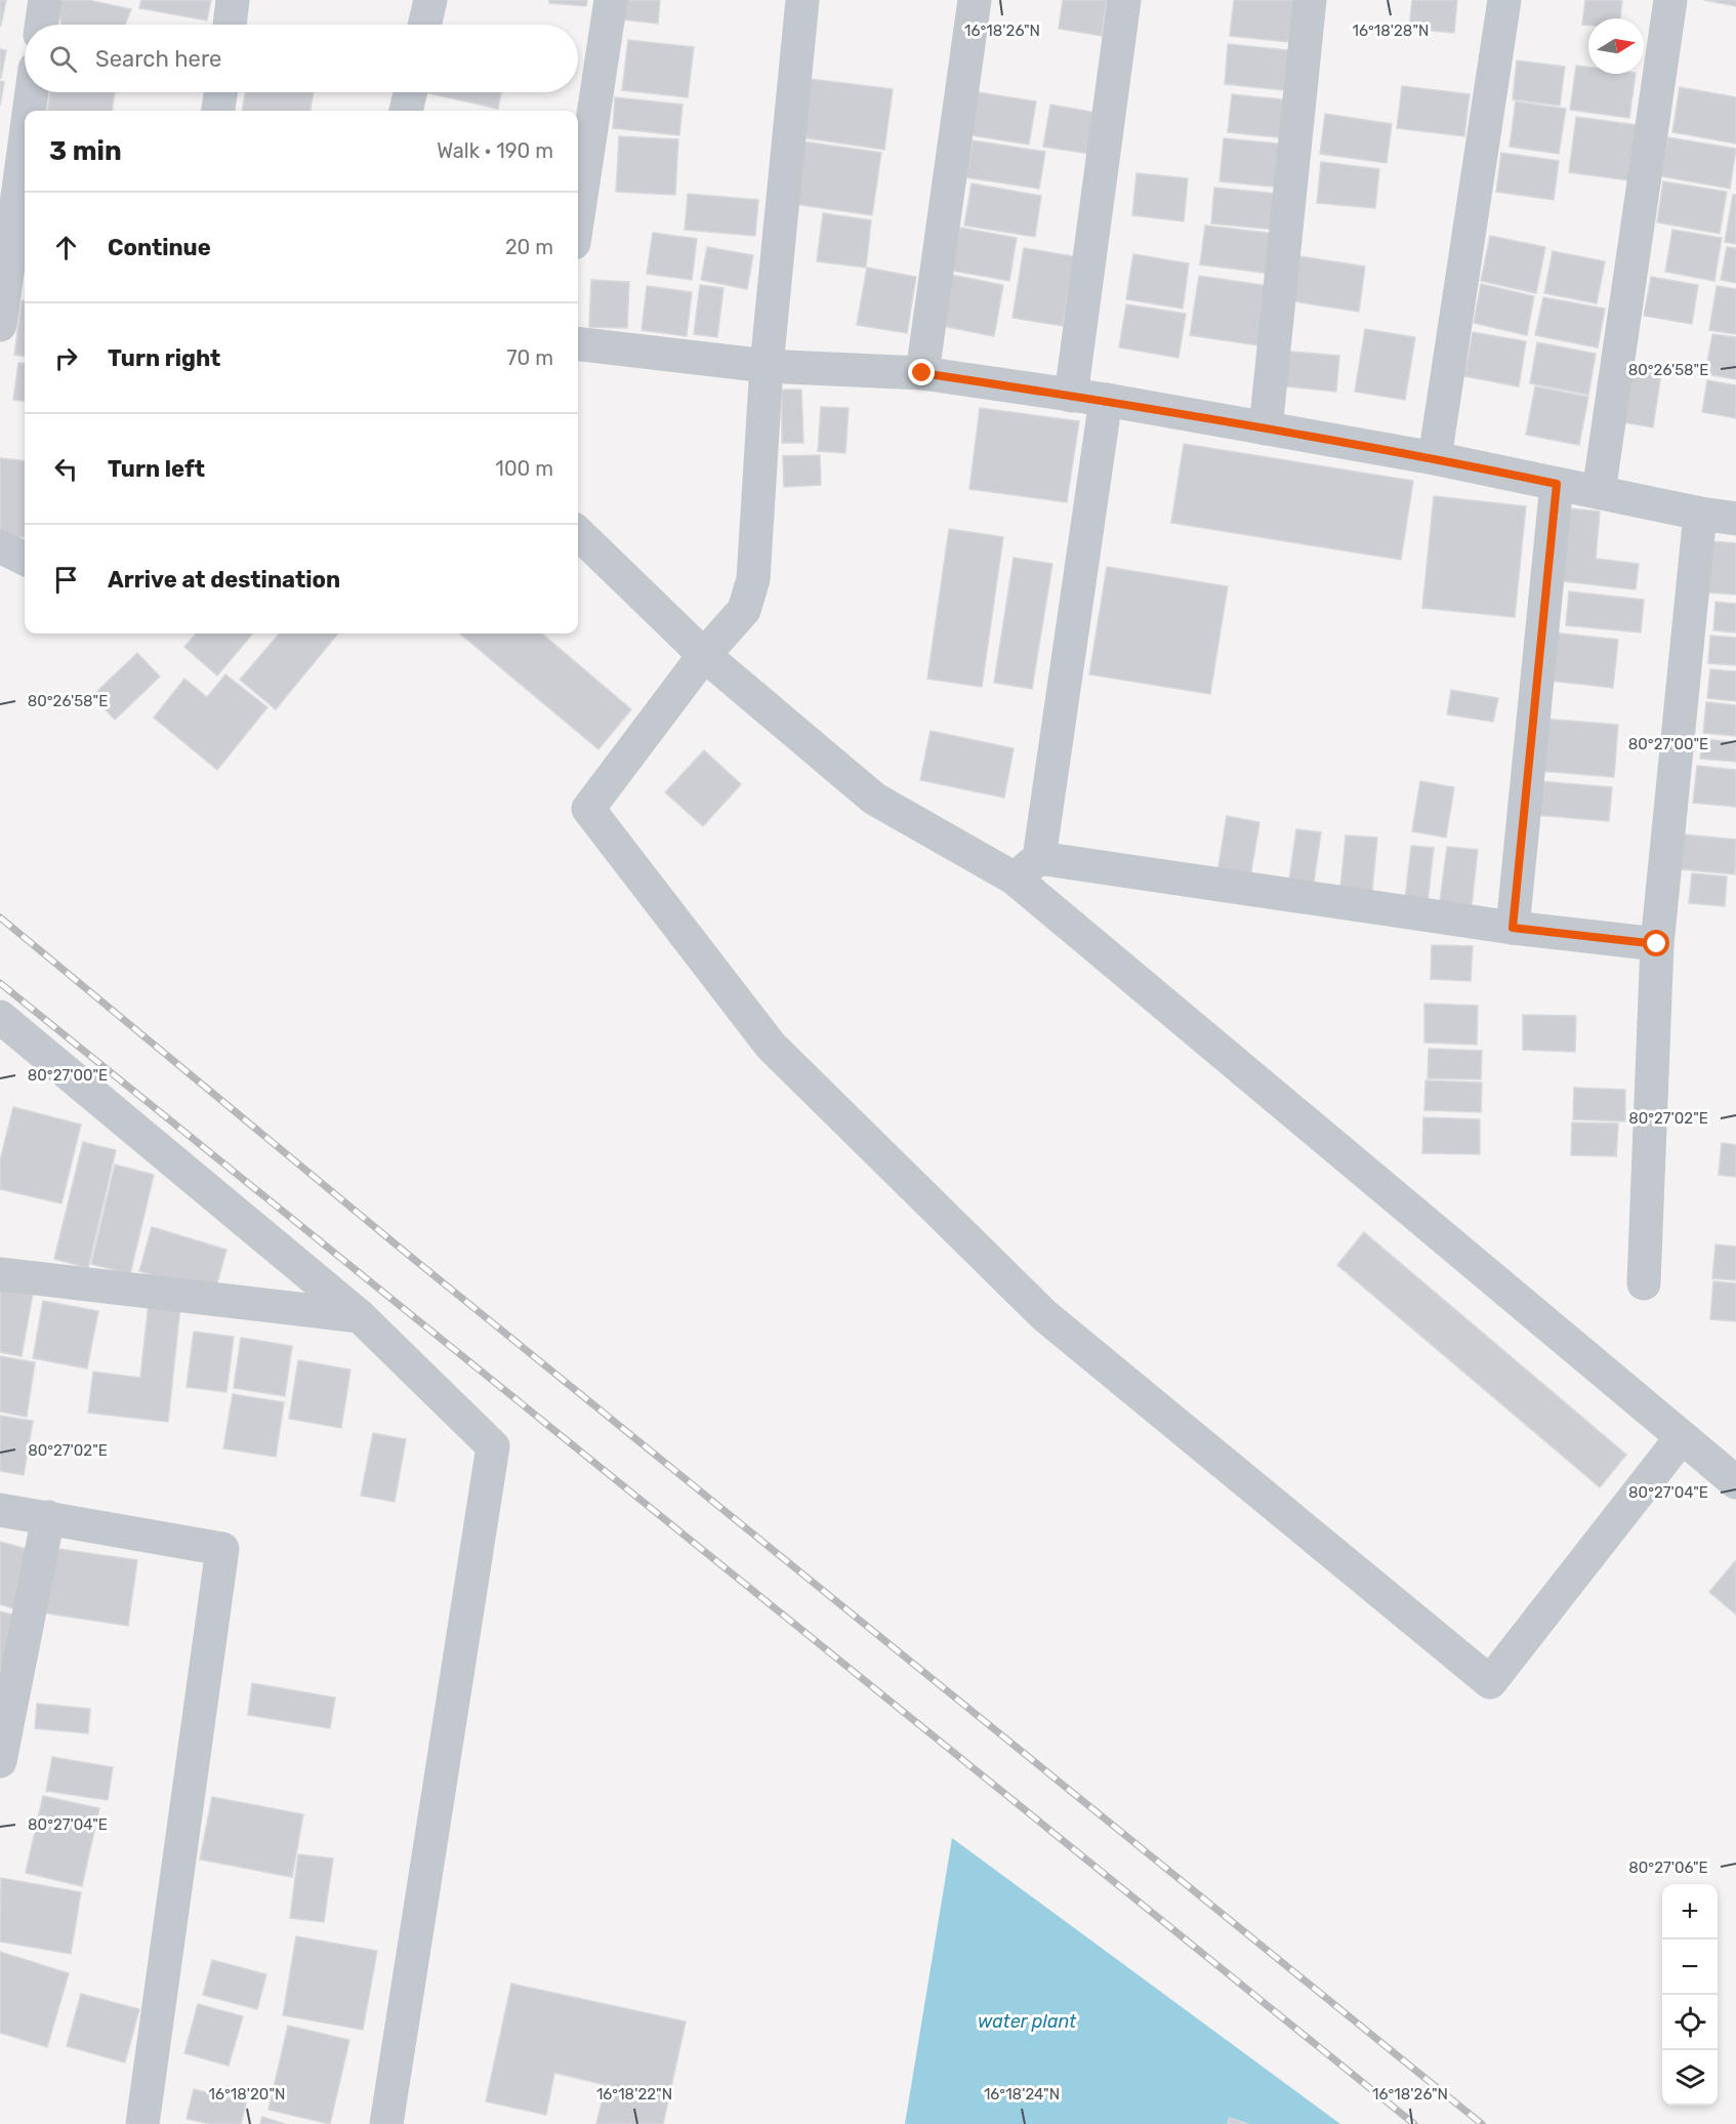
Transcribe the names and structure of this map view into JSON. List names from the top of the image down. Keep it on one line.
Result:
{"water":["water plant"],"north":"right","page":{"search":"Search here","heading":["3 min","Walk · 190 m"],"list":[["Continue","20 m"],["Turn right","70 m"],["Turn left","100 m"],"Arrive at destination"],"map_buttons":["+","−"]},"coordinates":["16°18'26\"N","16°18'28\"N","80°26'58\"E","80°27'00\"E","80°27'02\"E","80°27'04\"E","80°27'06\"E","16°18'20\"N","16°18'22\"N","16°18'24\"N"]}
